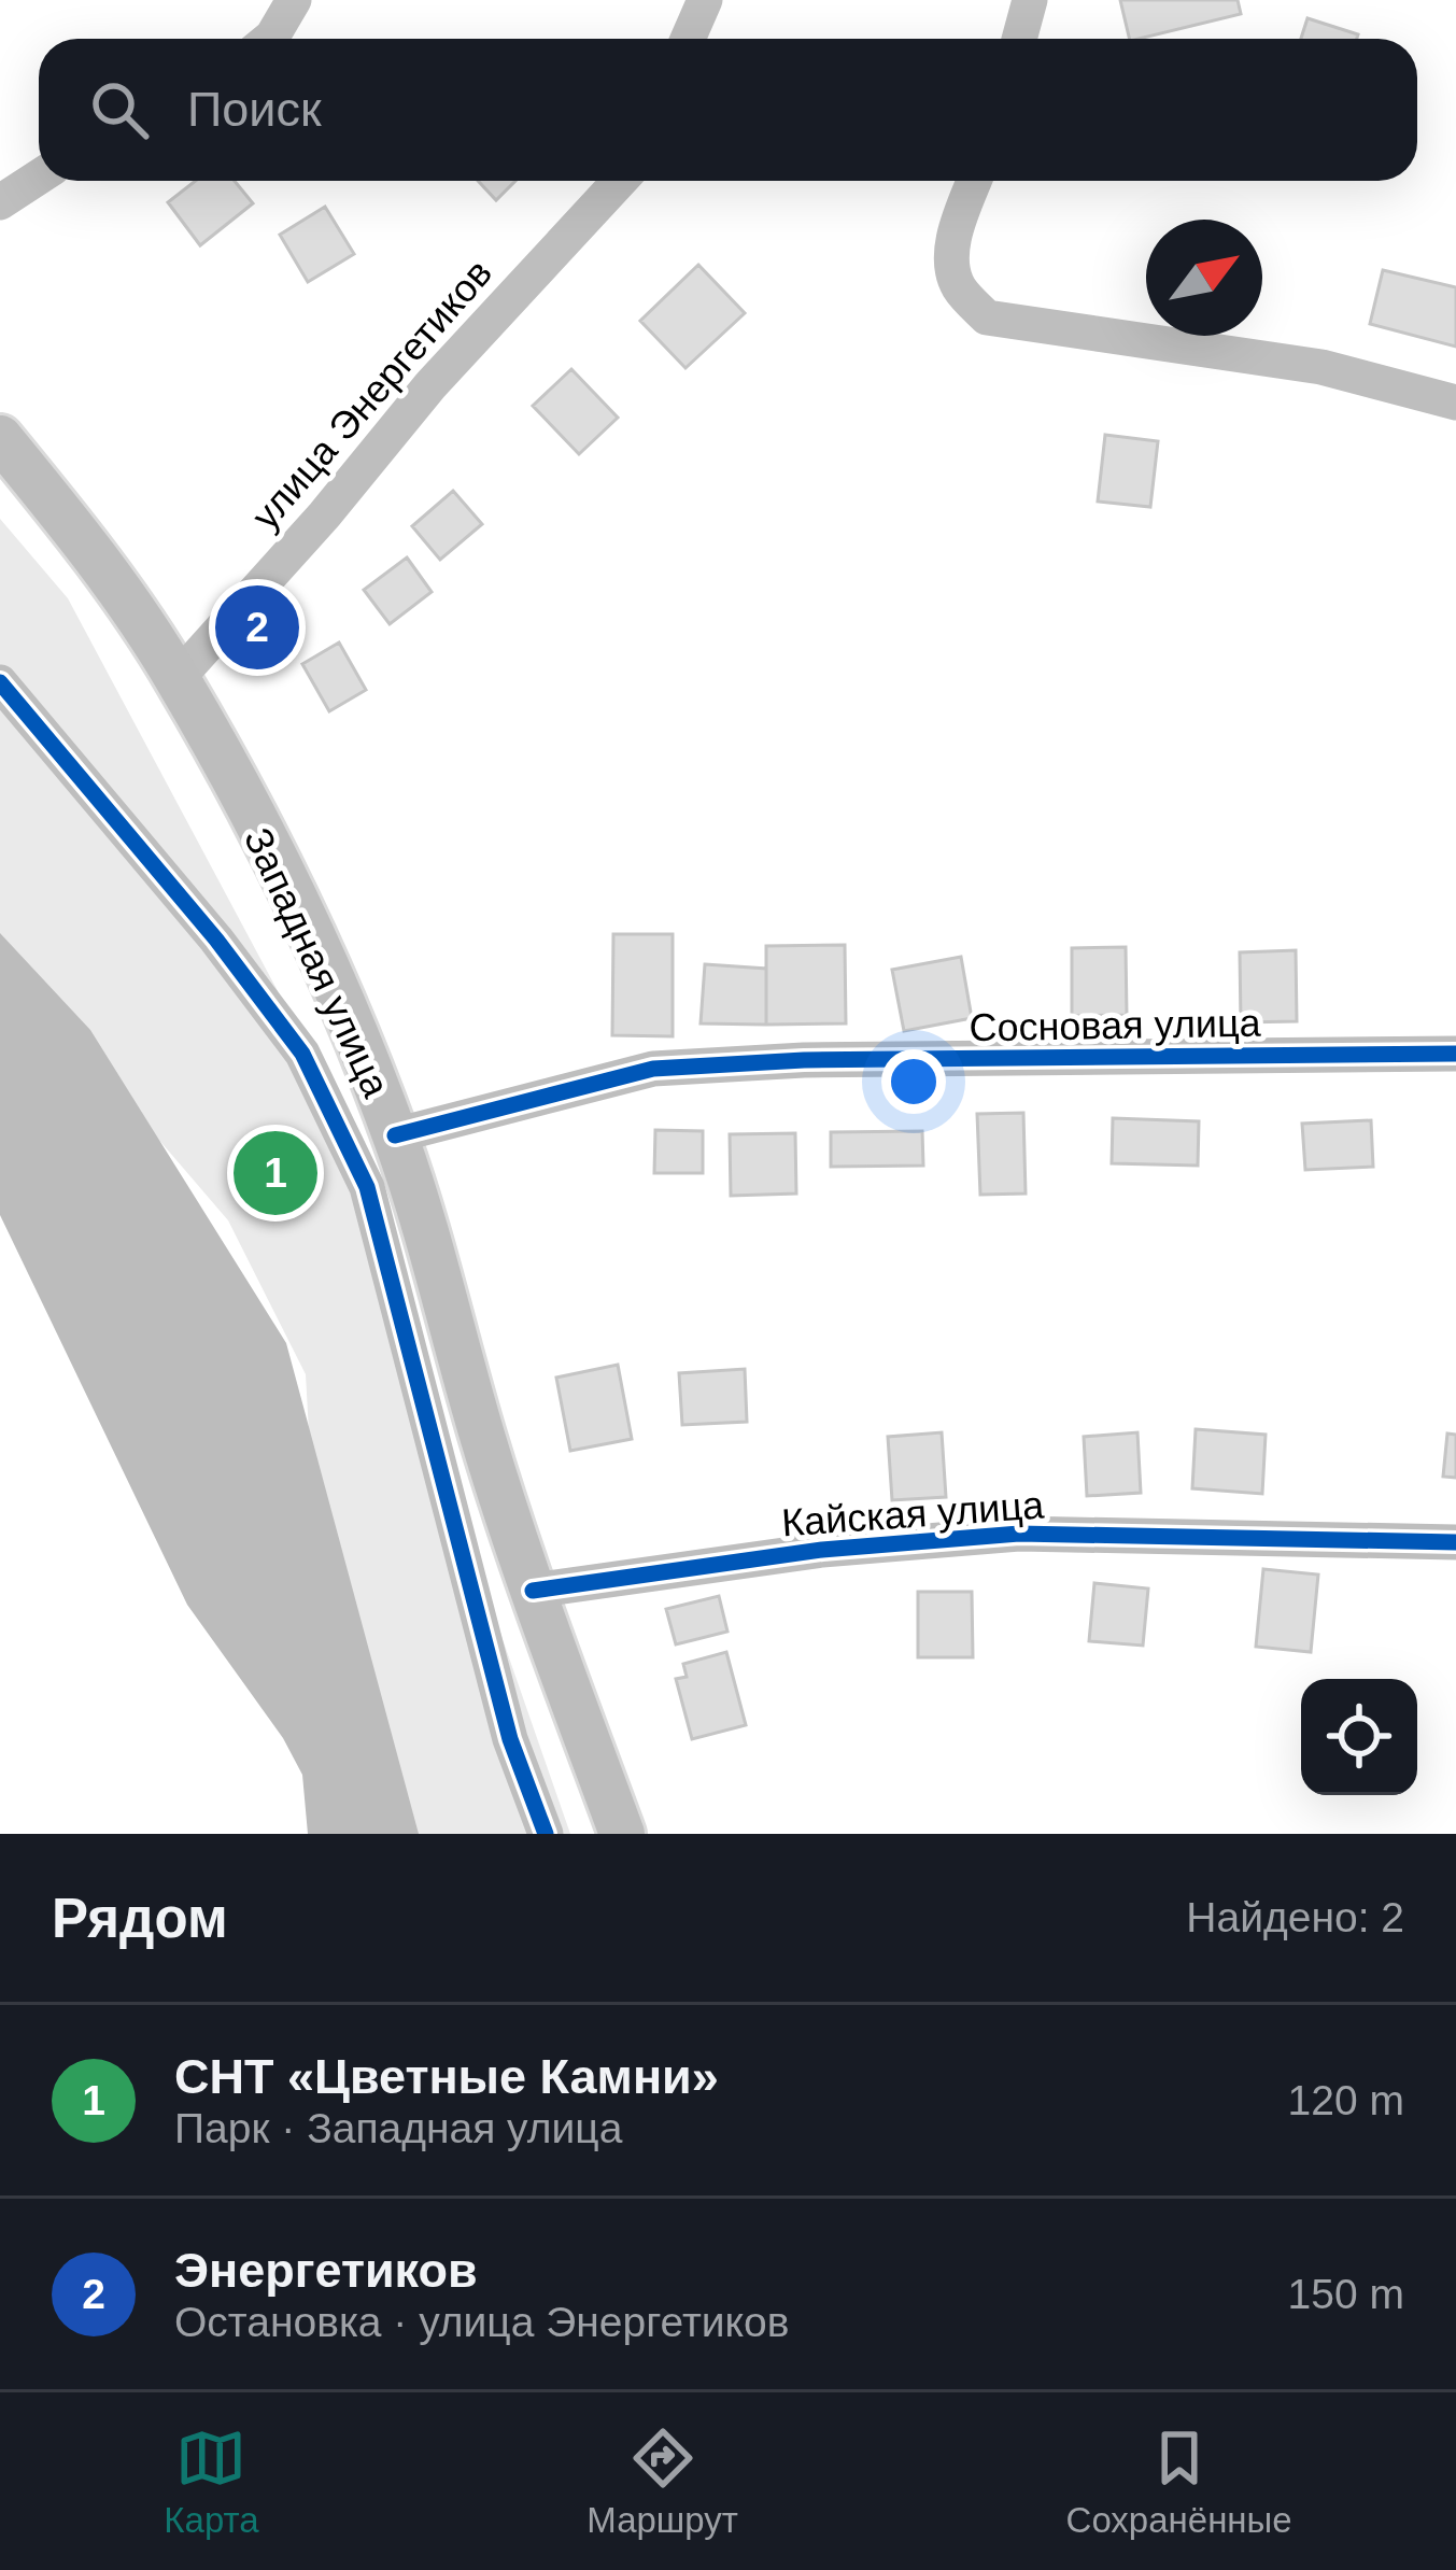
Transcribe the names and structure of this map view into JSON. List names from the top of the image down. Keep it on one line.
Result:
{"streets":{"main road":["Западная улица"],"street":["улица Энергетиков","Сосновая улица","Кайская улица"]},"crossings":[["улица Энергетиков","Западная улица"],["Западная улица","Сосновая улица"],["Западная улица","Кайская улица"]],"north":"top right","page":{"search":"Поиск","pins":["2","1"],"heading":["Рядом","Найдено: 2"],"list":[{"mark":"1","name":"СНТ «Цветные Камни»","note":"Парк · Западная улица","value":"120 m"},{"mark":"2","name":"Энергетиков","note":"Остановка · улица Энергетиков","value":"150 m"}],"nav":["Карта","Маршрут","Сохранённые"]}}
